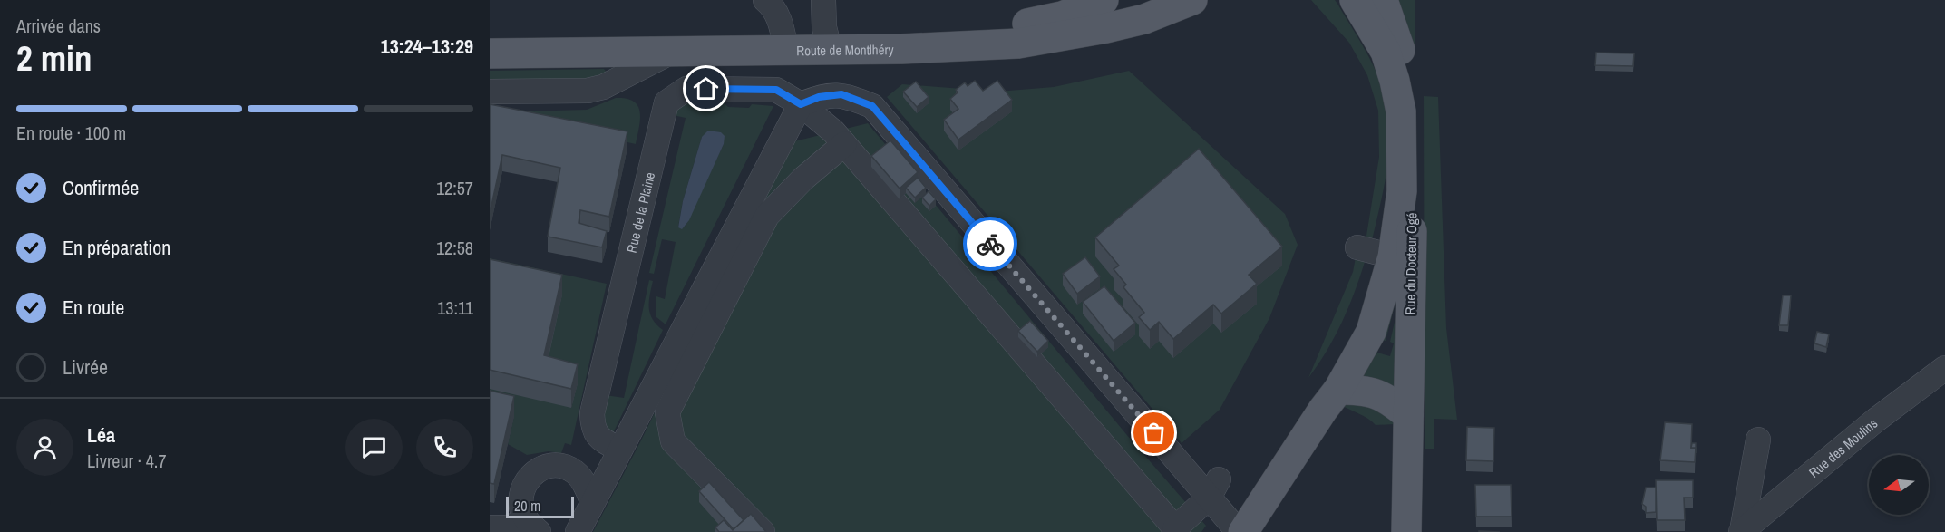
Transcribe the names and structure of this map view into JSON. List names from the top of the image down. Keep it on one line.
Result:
{"streets":{"main road":["Route de Montlhéry","Rue du Docteur Ogé"],"street":["Rue de la Plaine","Rue des Moulins"]},"scale_bar":"20 m","north":"left","page":{"heading":["2 min","Arrivée dans","13:24–13:29"],"panel":["Léa","Livreur · 4.7"],"bar":"En route · 100 m","list":[["Confirmée","12:57"],["En préparation","12:58"],["En route","13:11"],"Livrée"],"scale":"20 m"}}
